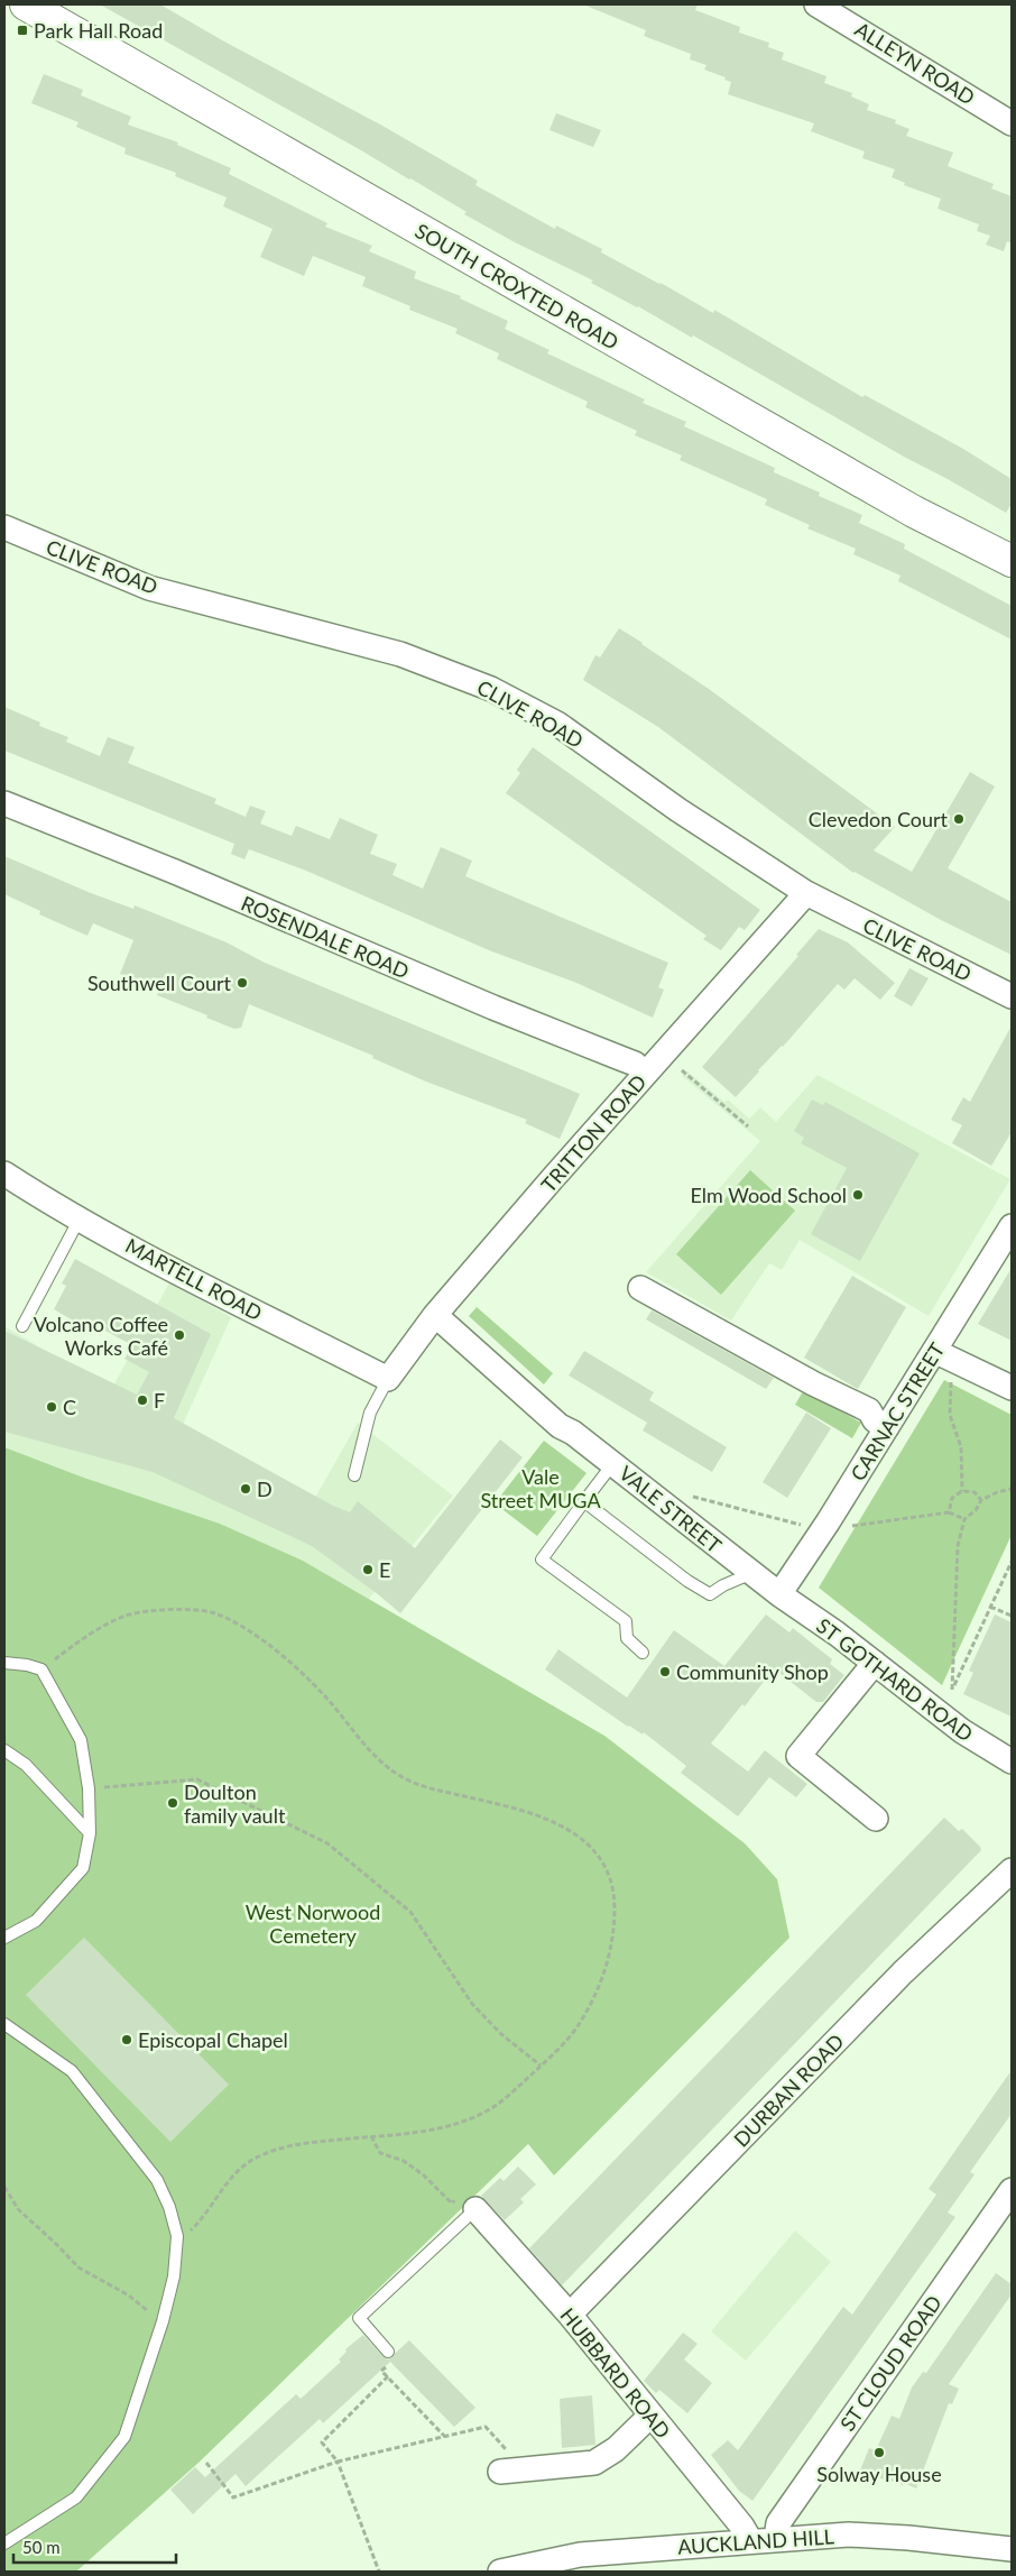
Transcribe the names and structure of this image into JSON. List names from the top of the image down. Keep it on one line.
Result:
{"streets":{"main road":["SOUTH CROXTED ROAD"],"street":["ALLEYN ROAD","CLIVE ROAD","ROSENDALE ROAD","TRITTON ROAD","MARTELL ROAD","CARNAC STREET","VALE STREET","ST GOTHARD ROAD","DURBAN ROAD","ST CLOUD ROAD","HUBBARD ROAD","AUCKLAND HILL"]},"crossings":[["CLIVE ROAD","TRITTON ROAD"],["ROSENDALE ROAD","TRITTON ROAD"],["TRITTON ROAD","MARTELL ROAD"],["TRITTON ROAD","VALE STREET"],["CARNAC STREET","VALE STREET"],["CARNAC STREET","ST GOTHARD ROAD"],["VALE STREET","ST GOTHARD ROAD"],["DURBAN ROAD","HUBBARD ROAD"],["ST CLOUD ROAD","AUCKLAND HILL"],["HUBBARD ROAD","AUCKLAND HILL"]],"parks":["Vale Street MUGA","West Norwood Cemetery"],"places":{"transit":["Park Hall Road"],"other":["Clevedon Court","Southwell Court","Elm Wood School","Volcano Coffee Works Café","F","C","D","E","Community Shop","Doulton family vault","Episcopal Chapel","Solway House"]},"scale_bar":"50 m"}
